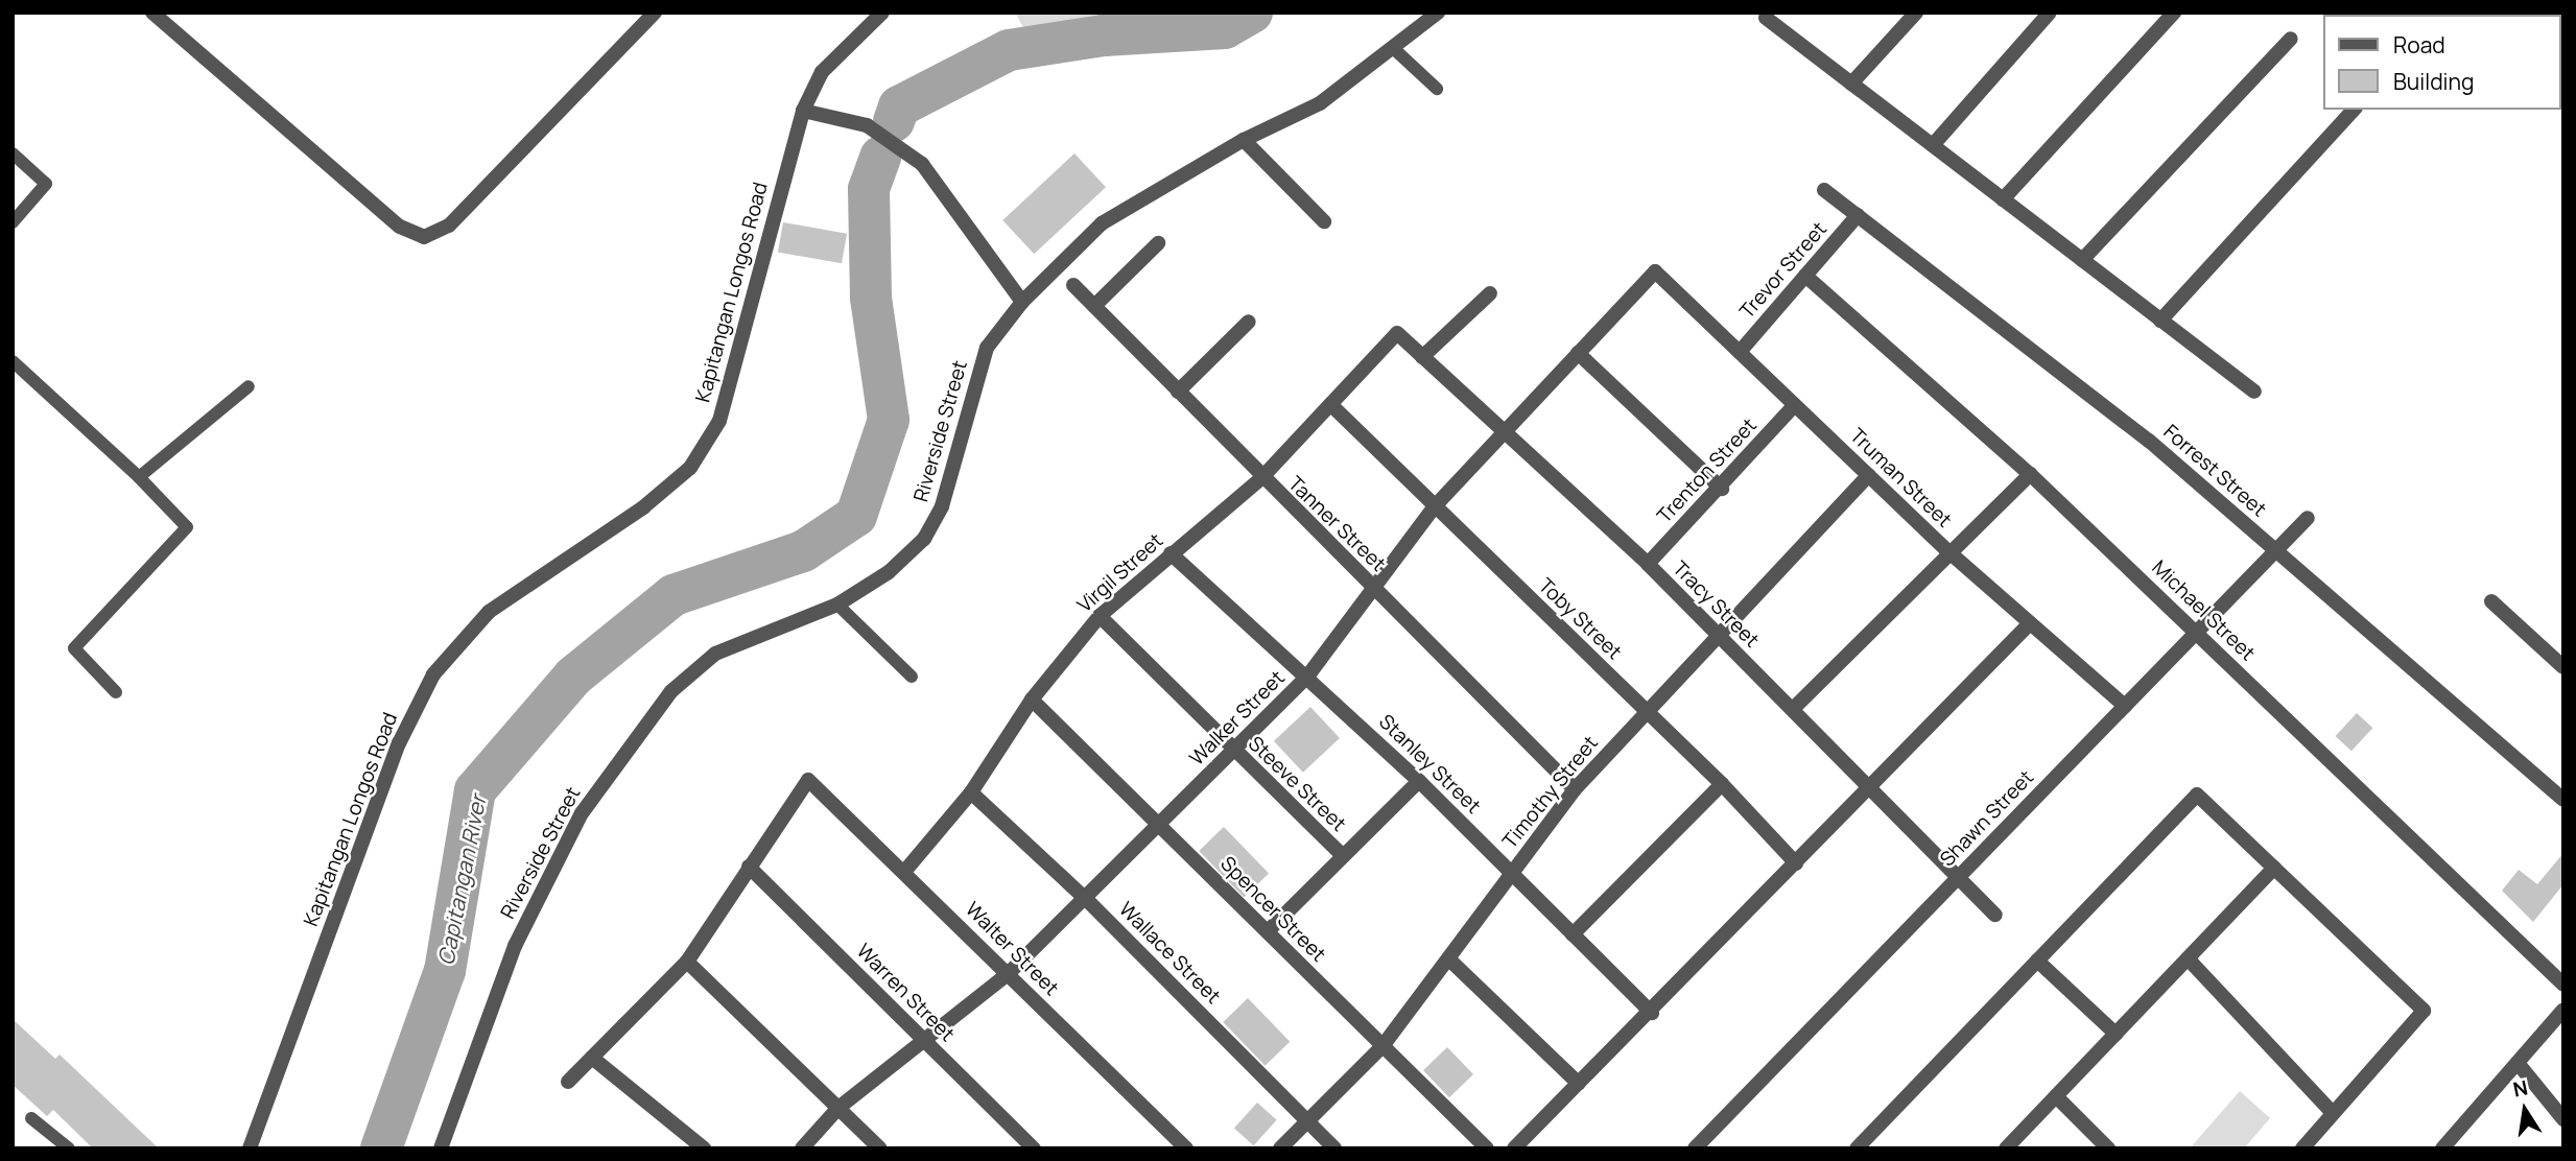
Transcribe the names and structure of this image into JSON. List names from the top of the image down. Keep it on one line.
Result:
{"streets":{"street":["Trevor Street","Kapitangan Longos Road","Riverside Street","Trenton Street","Forrest Street","Truman Street","Tanner Street","Virgil Street","Tracy Street","Michael Street","Toby Street","Walker Street","Stanley Street","Steeve Street","Timothy Street","Shawn Street","Spencer Street","Walter Street","Wallace Street","Warren Street"]},"crossings":[["Trevor Street","Forrest Street"],["Trevor Street","Truman Street"],["Trevor Street","Michael Street"],["Trenton Street","Truman Street"],["Trenton Street","Tracy Street"],["Forrest Street","Shawn Street"],["Truman Street","Walker Street"],["Truman Street","Timothy Street"],["Truman Street","Shawn Street"],["Tanner Street","Virgil Street"],["Tanner Street","Walker Street"],["Tanner Street","Timothy Street"],["Virgil Street","Tracy Street"],["Virgil Street","Toby Street"],["Virgil Street","Stanley Street"],["Virgil Street","Steeve Street"],["Virgil Street","Spencer Street"],["Virgil Street","Walter Street"],["Virgil Street","Wallace Street"],["Tracy Street","Walker Street"],["Tracy Street","Timothy Street"],["Tracy Street","Shawn Street"],["Michael Street","Shawn Street"],["Toby Street","Walker Street"],["Toby Street","Timothy Street"],["Walker Street","Stanley Street"],["Walker Street","Steeve Street"],["Walker Street","Spencer Street"],["Walker Street","Walter Street"],["Walker Street","Wallace Street"],["Walker Street","Warren Street"],["Stanley Street","Timothy Street"],["Timothy Street","Spencer Street"],["Timothy Street","Wallace Street"],["Walter Street","Warren Street"]],"water":["Capitangan River"],"legend":["Road","Building"],"north":"top"}
